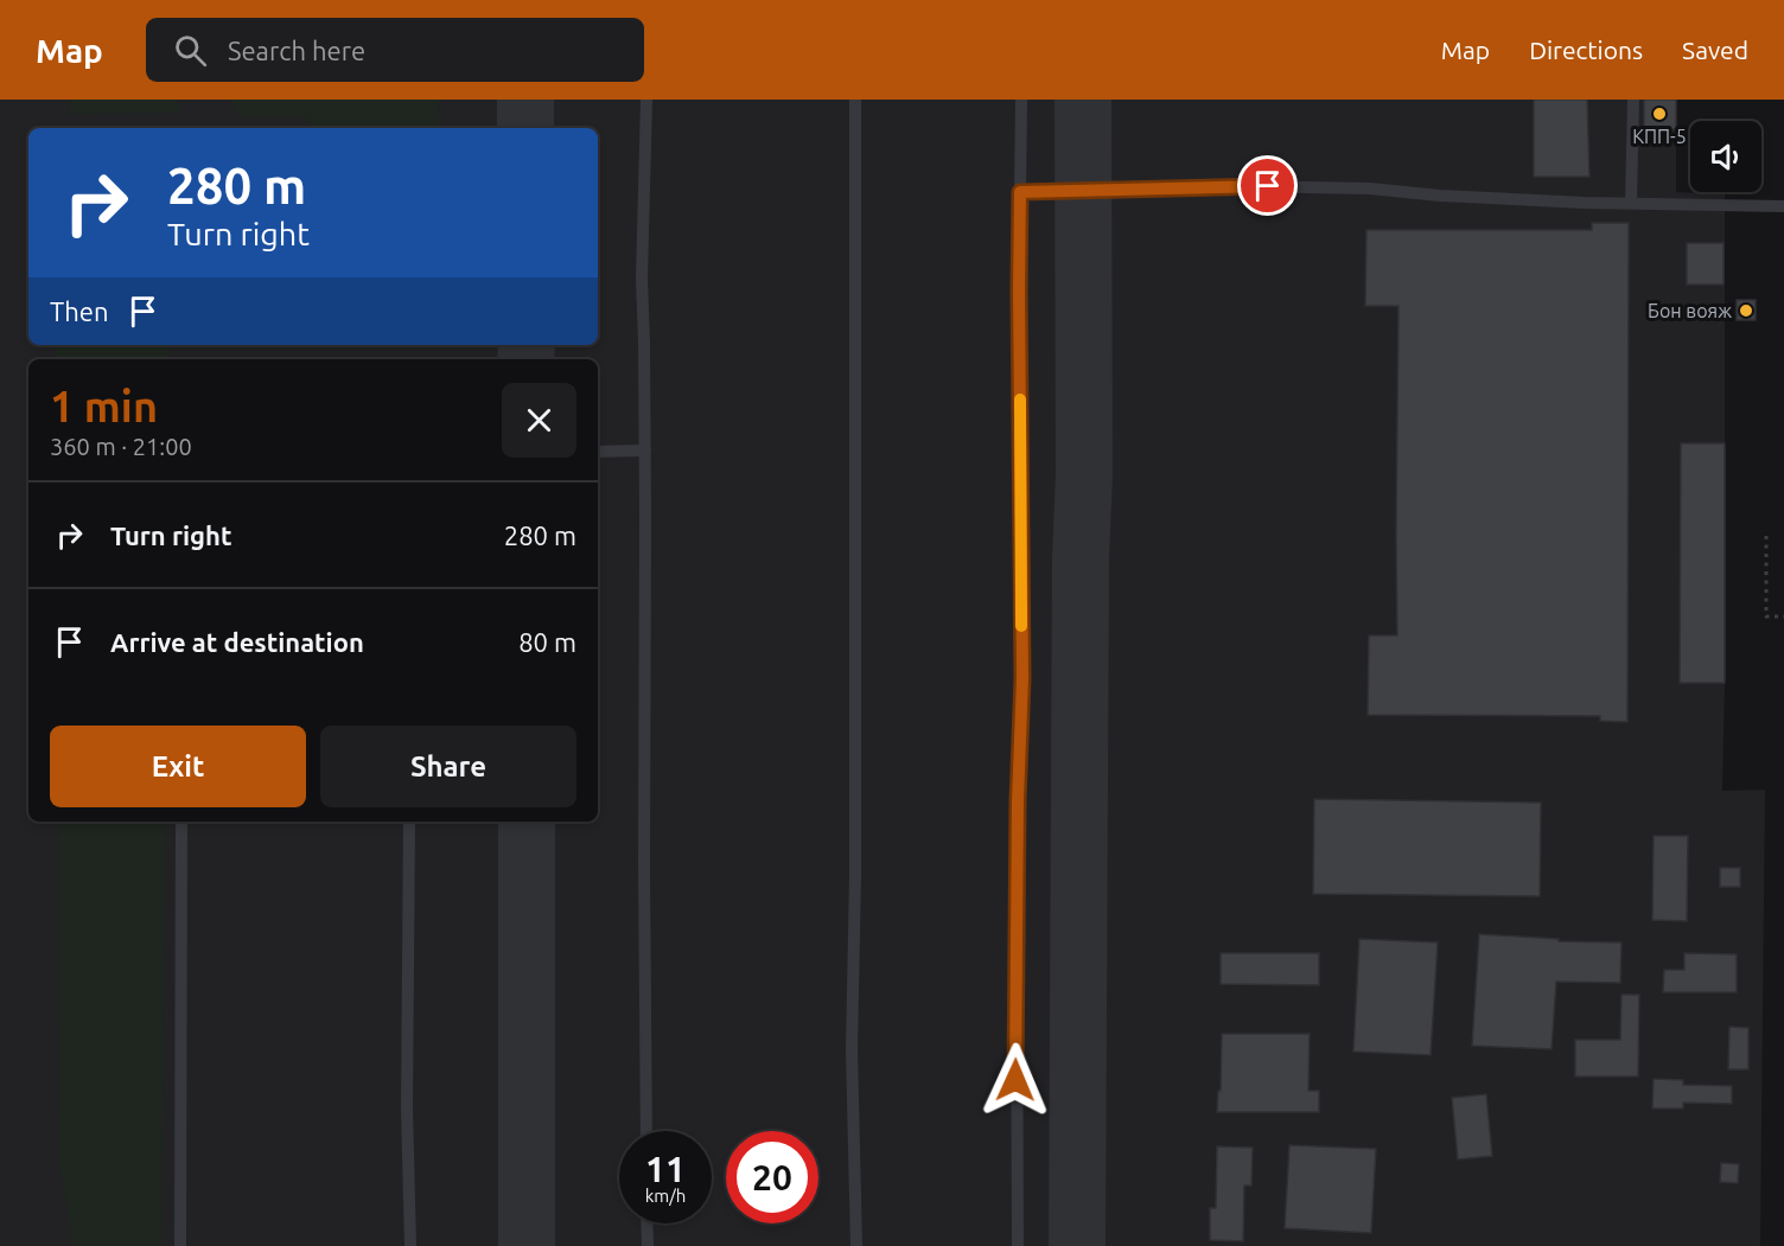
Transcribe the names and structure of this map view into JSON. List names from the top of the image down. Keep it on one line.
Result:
{"places":["КПП-5","Бон вояж"],"page":{"header":"Map","search":"Search here","nav":["Map","Directions","Saved"],"turn":["280 m","Turn right"],"then":"Then","heading":["1 min","360 m · 21:00"],"list":[{"name":"Turn right","value":"280 m"},{"name":"Arrive at destination","value":"80 m"}],"buttons":["Exit","Share"],"speed":"11 km/h","limit":"20"}}
